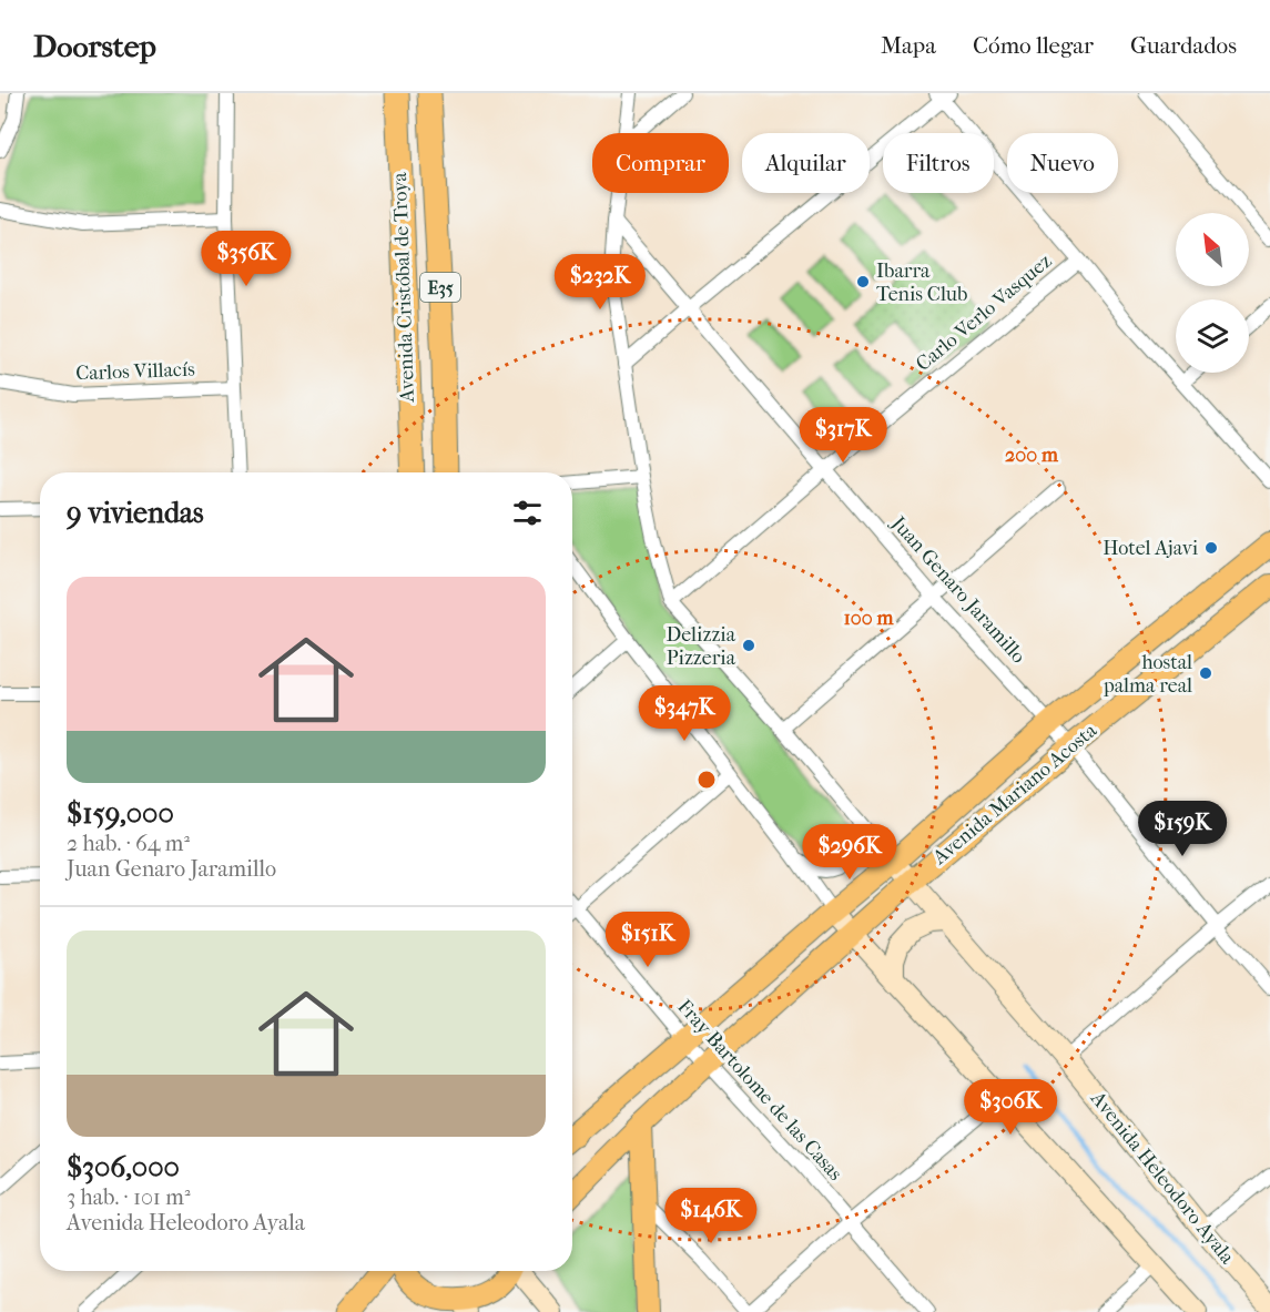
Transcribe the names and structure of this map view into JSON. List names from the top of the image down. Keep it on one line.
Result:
{"streets":{"highway":["Avenida Cristóbal de Troya","E35"],"main road":["Avenida Mariano Acosta","Avenida Heleodoro Ayala"],"street":["Carlo Verlo Vasquez","Carlos Villacís","Juan Genaro Jaramillo","Fray Bartolome de las Casas"]},"crossings":[["Carlo Verlo Vasquez","Juan Genaro Jaramillo"],["Carlo Verlo Vasquez","Avenida Heleodoro Ayala"],["Juan Genaro Jaramillo","Avenida Mariano Acosta"],["Juan Genaro Jaramillo","Avenida Heleodoro Ayala"],["Avenida Mariano Acosta","Fray Bartolome de las Casas"],["Avenida Mariano Acosta","Avenida Heleodoro Ayala"]],"places":["Ibarra Tenis Club","Hotel Ajavi","Delizzia Pizzeria","hostal palma real"],"north":"top left","page":{"header":"Doorstep","nav":["Mapa","Cómo llegar","Guardados"],"chip":["Comprar","Alquilar","Filtros","Nuevo"],"price":["$356K","$232K","$317K","$347K","$159K","$296K","$151K","$306K","$146K"],"heading":"9 viviendas","list":[{"name":"$159,000","note":"2 hab. · 64 m² · Juan Genaro Jaramillo"},{"name":"$306,000","note":"3 hab. · 101 m² · Avenida Heleodoro Ayala"}]},"rings":["200 m","100 m"]}
